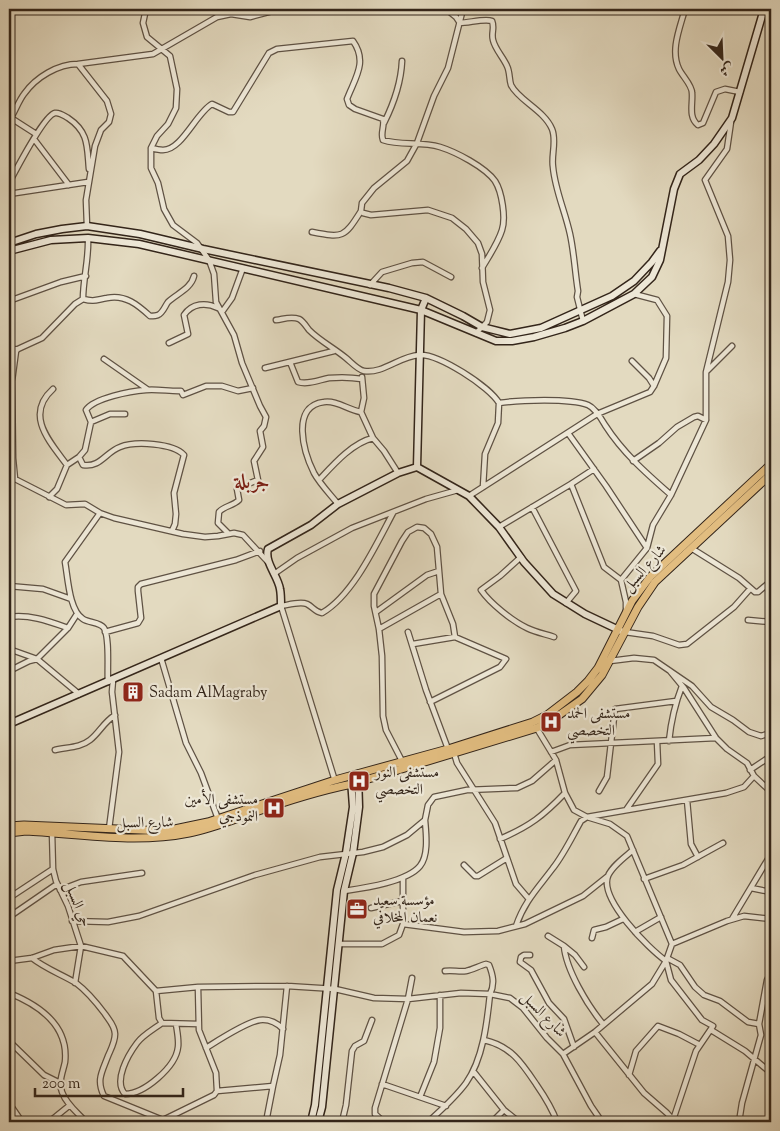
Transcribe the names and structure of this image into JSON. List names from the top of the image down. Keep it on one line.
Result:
{"streets":{"main road":["شارع السبل"],"street":["حي السبل"]},"crossings":[["شارع السبل","حي السبل"]],"districts":["جربلة"],"places":{"building":["Sadam AlMagraby"],"hospital":["مستشفى الحمد التخصصي","مستشفى النور التخصصي","مستشفى الأمين النموذجي"],"office":["مؤسسة سعيد نعمان المخلافي"]},"scale_bar":"200 m","north":"bottom right"}
